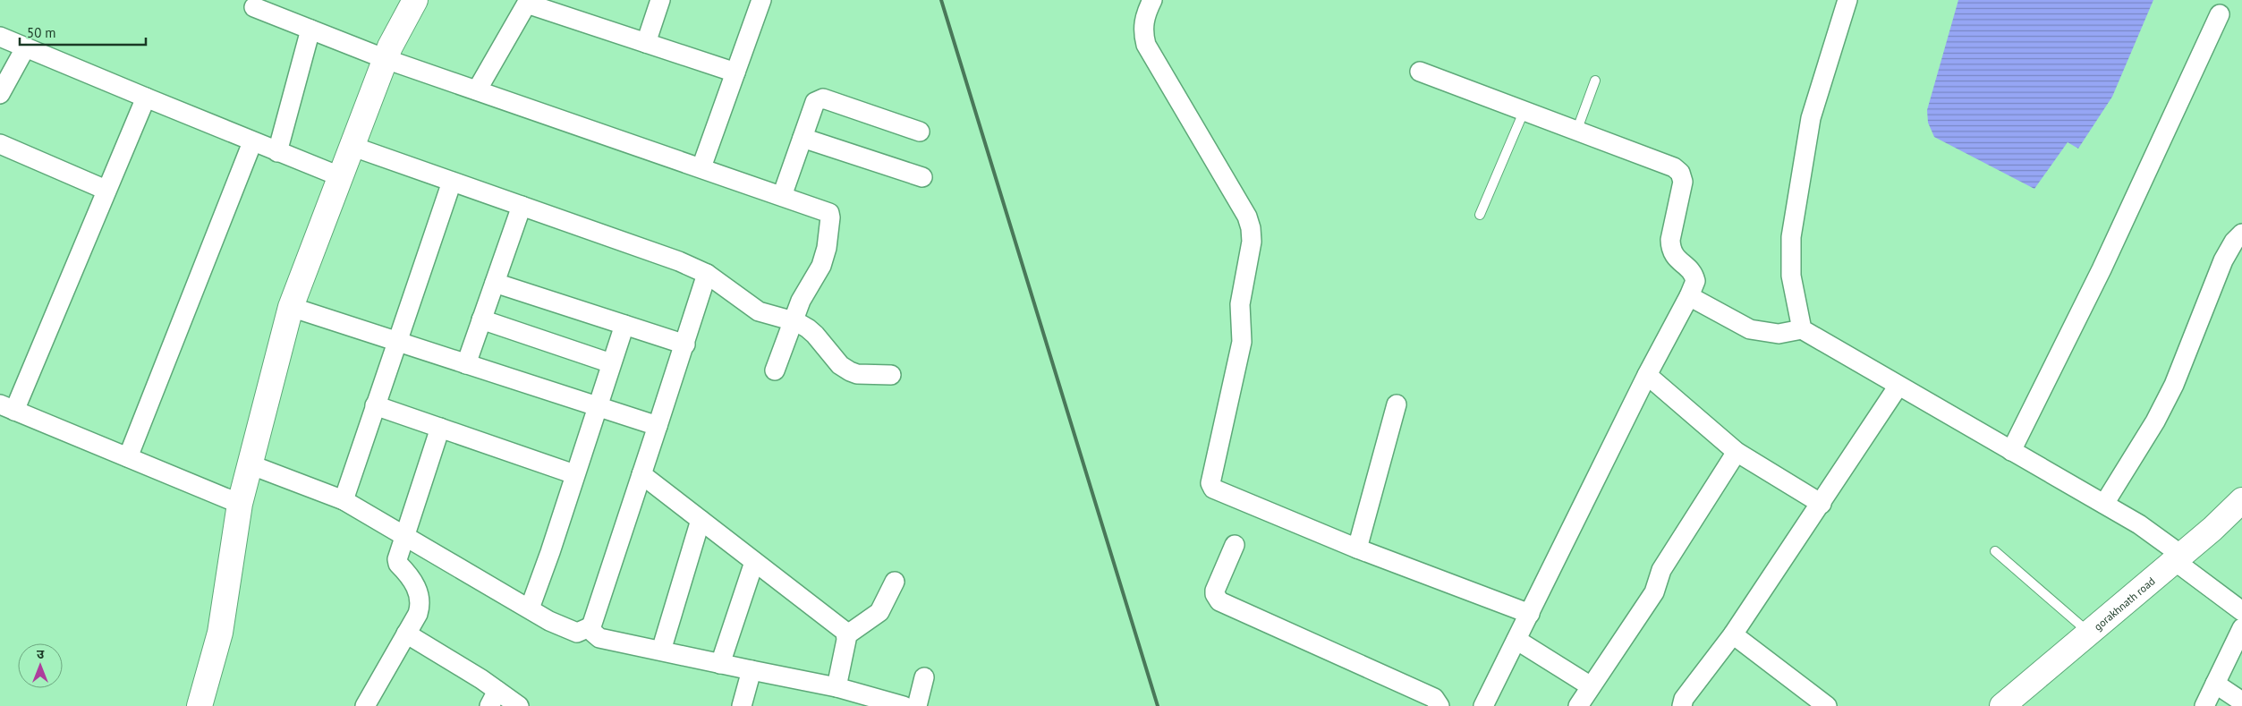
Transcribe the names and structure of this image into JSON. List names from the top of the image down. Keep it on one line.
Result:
{"streets":{"street":["gorakhnath road"]},"scale_bar":"50 m","north":"top"}
